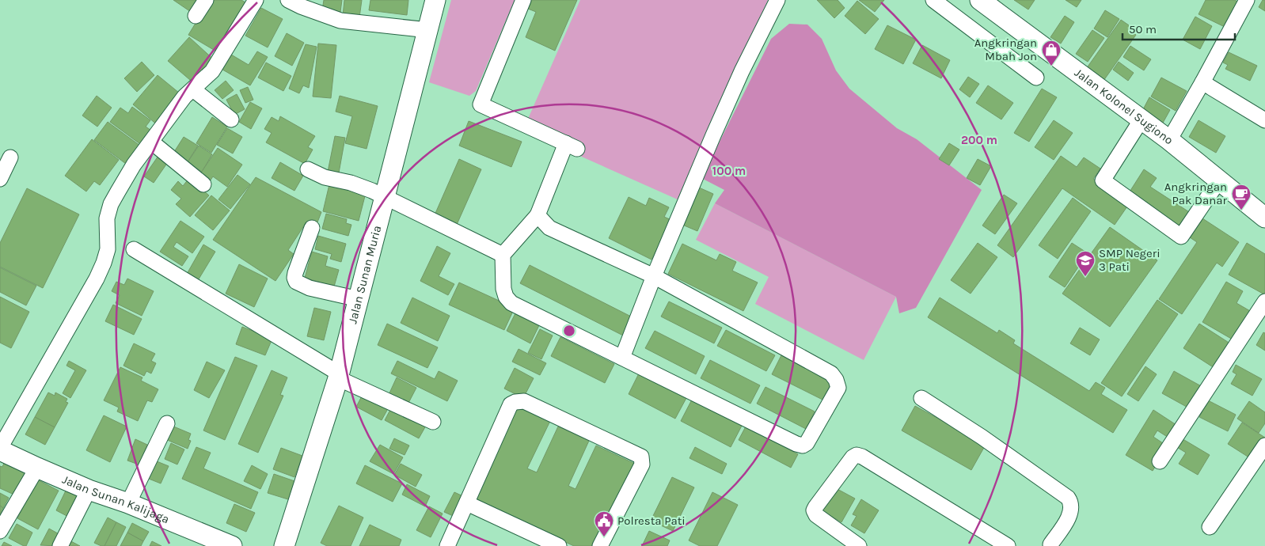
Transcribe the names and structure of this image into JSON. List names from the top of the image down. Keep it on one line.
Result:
{"streets":{"main road":["Jalan Kolonel Sugiono","Jalan Sunan Muria","Jalan Sunan Kalijaga"]},"places":{"shop":["Angkringan Mbah Jon"],"cafe":["Angkringan Pak Danar"],"school or university":["SMP Negeri 3 Pati"],"public building":["Polresta Pati"]},"scale_bar":"50 m","rings":["200 m","100 m"]}
